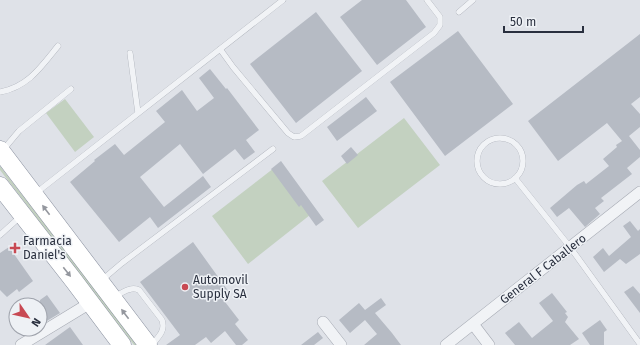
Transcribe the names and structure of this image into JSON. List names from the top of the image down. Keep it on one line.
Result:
{"streets":{"street":["General F Caballero"]},"places":{"health":["Farmacia Daniel's"],"other":["Automovil Supply SA"]},"scale_bar":"50 m","north":"bottom right"}
